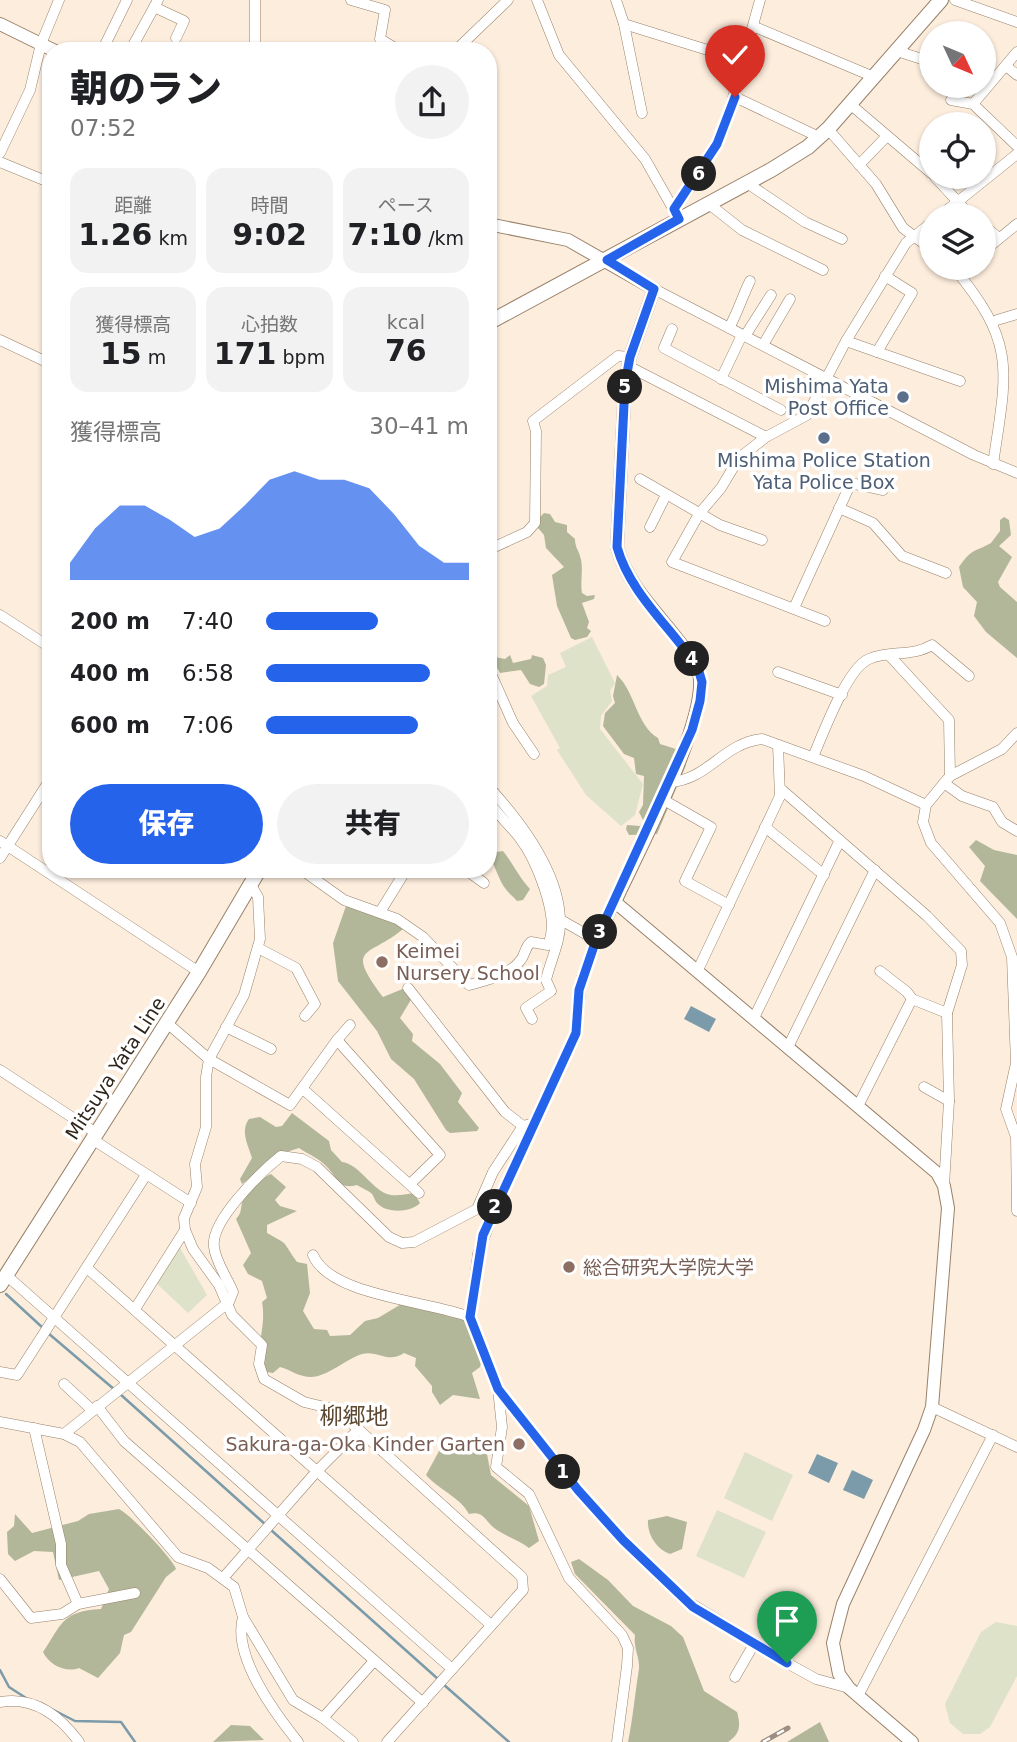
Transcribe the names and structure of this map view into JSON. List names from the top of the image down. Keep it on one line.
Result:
{"streets":{"main road":["Mitsuya Yata Line"]},"districts":["柳郷地"],"places":["Mishima Yata Post Office","Mishima Police Station Yata Police Box","Keimei Nursery School","総合研究大学院大学","Sakura-ga-Oka Kinder Garten"],"north":"bottom right","page":{"heading":["朝のラン","07:52"],"pins":["6","5","4","3","2","1"],"stats":[["距離","1.26 km"],["時間","9:02"],["ペース","7:10 /km"],["獲得標高","15 m"],["心拍数","171 bpm"],["kcal","76"]],"chart":["獲得標高","30–41 m"],"list":[{"name":"200 m","note":"7:40"},{"name":"400 m","note":"6:58"},{"name":"600 m","note":"7:06"}],"buttons":["保存","共有"]}}
